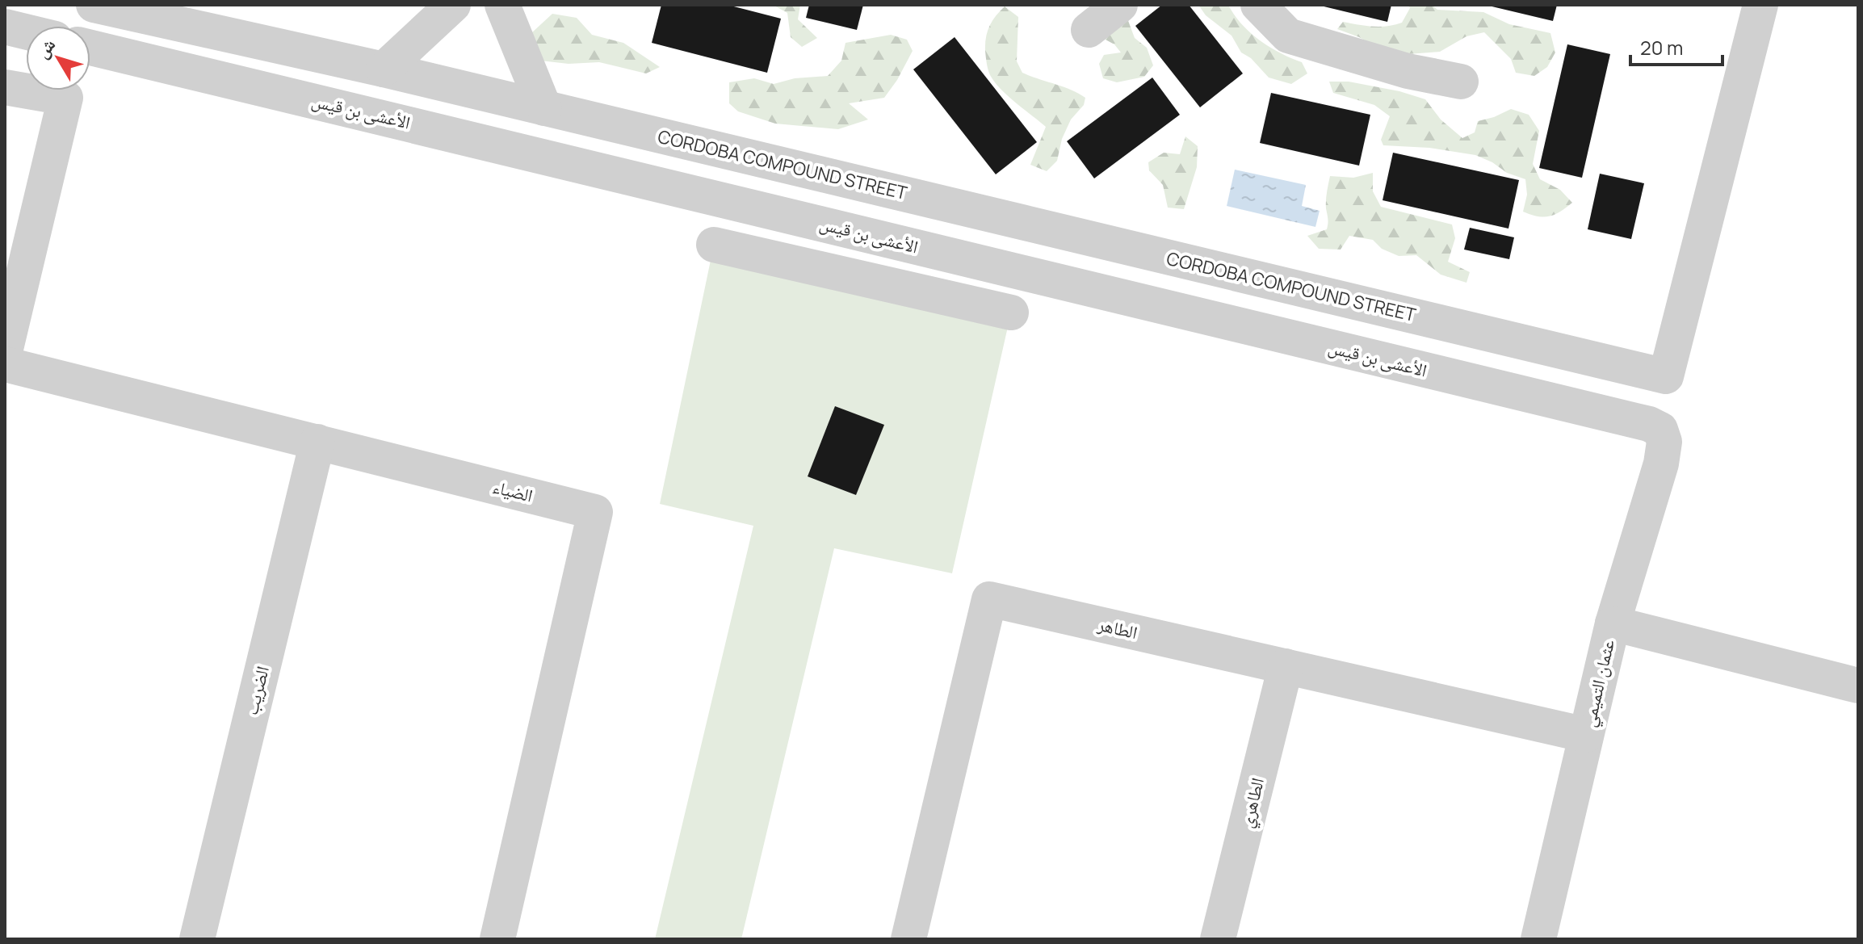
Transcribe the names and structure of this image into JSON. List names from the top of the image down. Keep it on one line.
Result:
{"streets":{"street":["الأعشى بن قيس","CORDOBA COMPOUND STREET","الضياء","الطاهر","عثمان التميمي","الضريب","الطاهري"]},"crossings":[["الأعشى بن قيس","عثمان التميمي"],["الضياء","الضريب"],["الطاهر","عثمان التميمي"],["الطاهر","الطاهري"]],"scale_bar":"20 m","north":"top left"}
